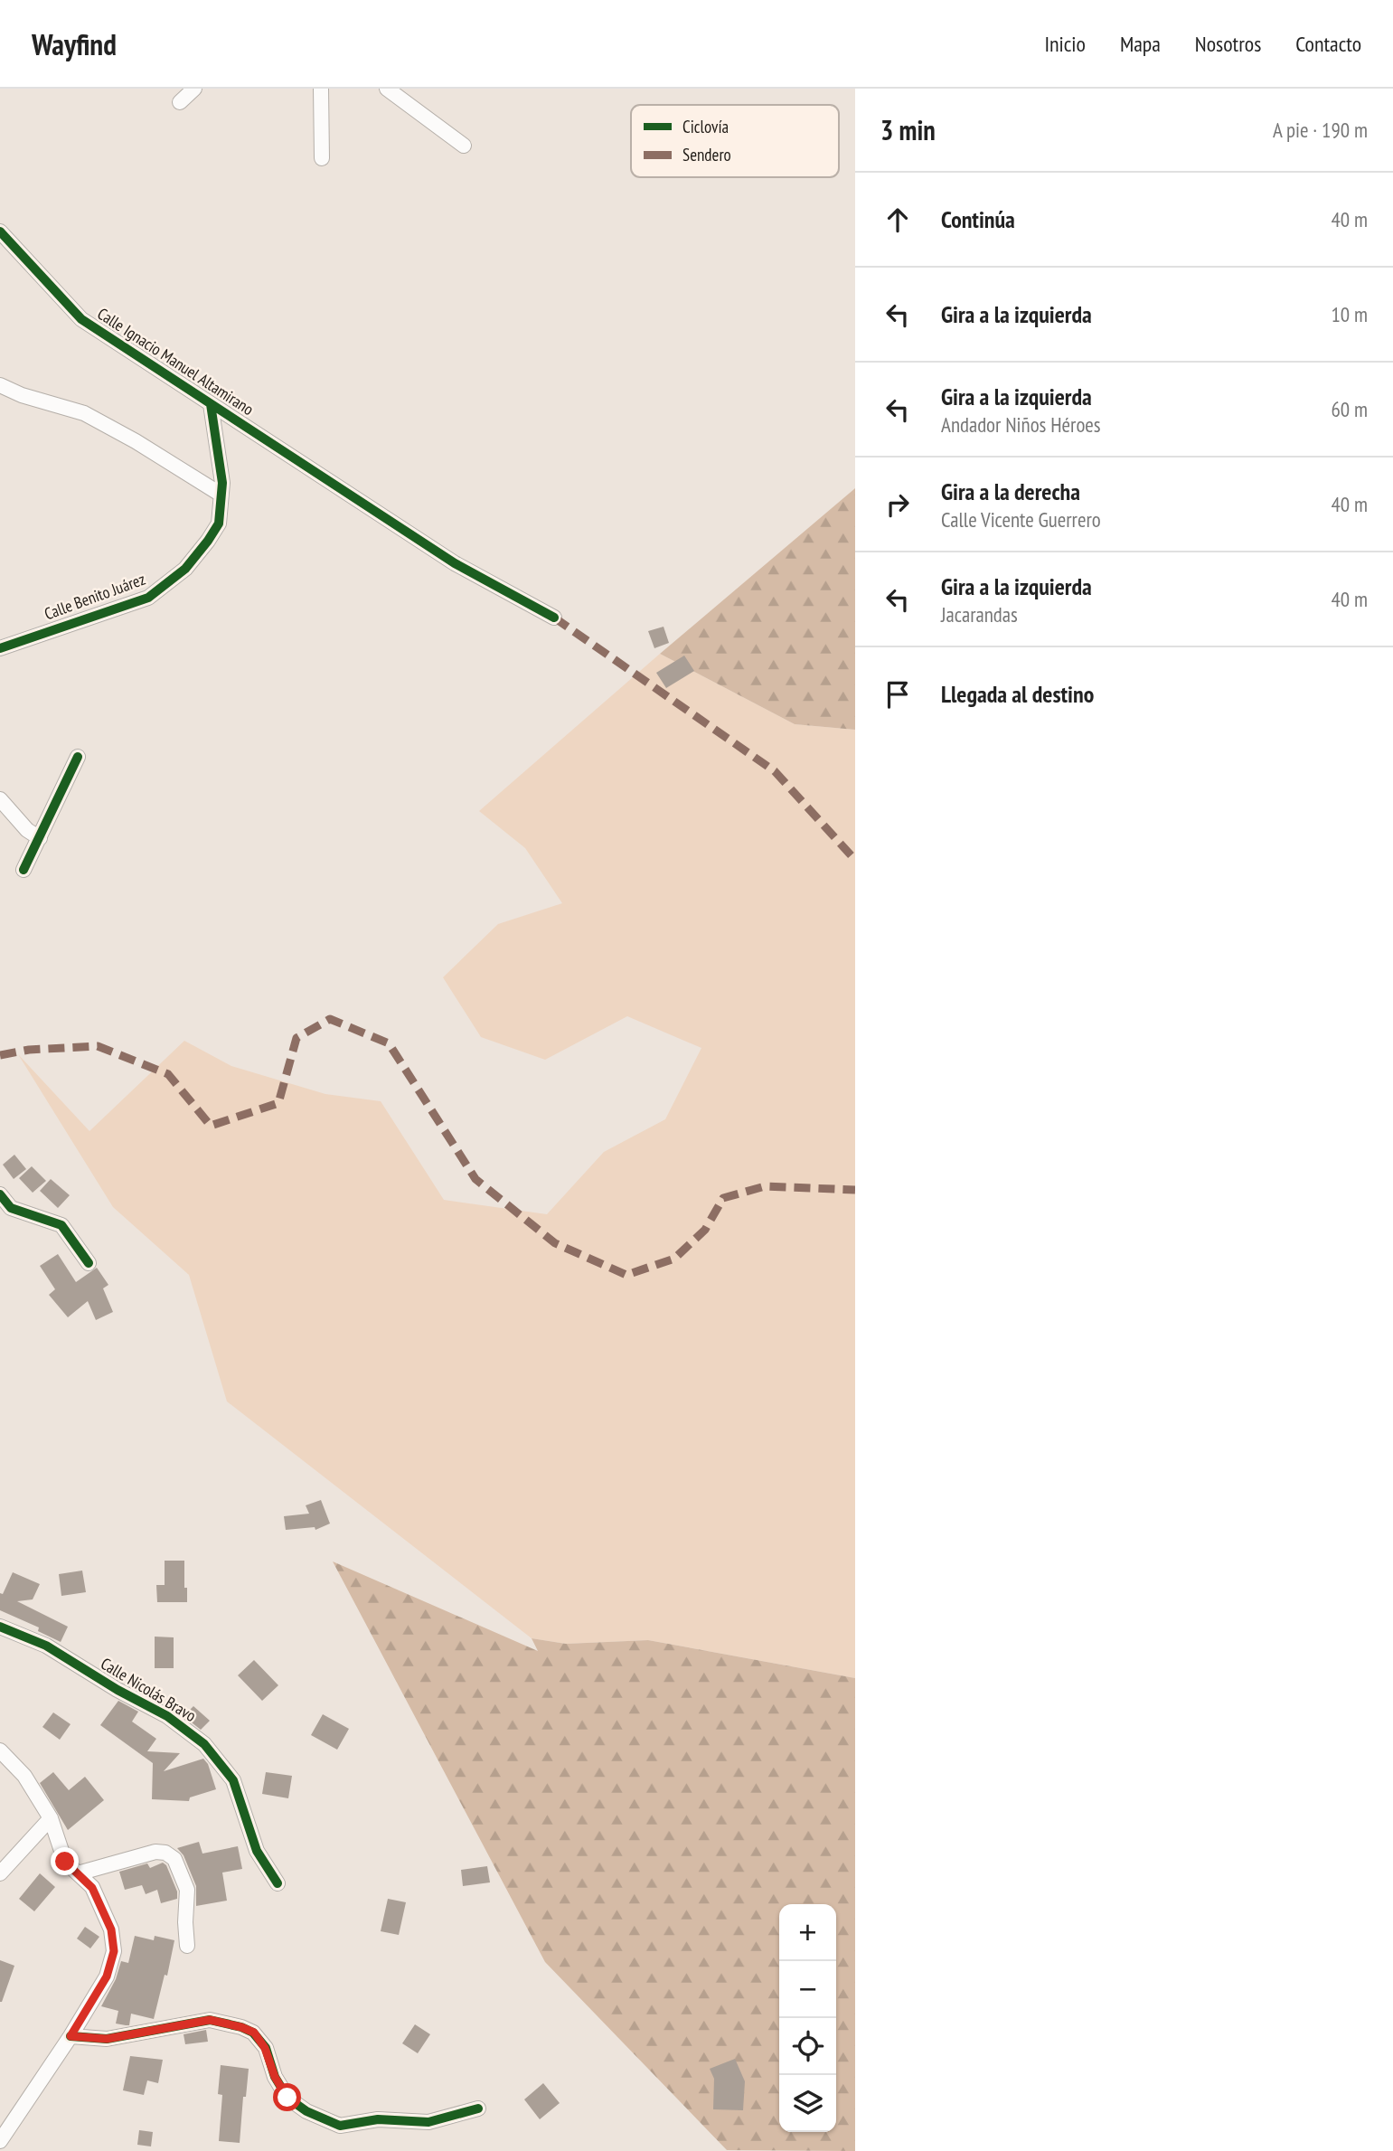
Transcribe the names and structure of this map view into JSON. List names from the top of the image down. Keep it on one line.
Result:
{"streets":{"street":["Calle Ignacio Manuel Altamirano","Calle Benito Juárez","Calle Nicolás Bravo"]},"crossings":[["Calle Ignacio Manuel Altamirano","Calle Benito Juárez"]],"legend":["Ciclovía","Sendero"],"page":{"header":"Wayfind","nav":["Inicio","Mapa","Nosotros","Contacto"],"heading":["3 min","A pie · 190 m"],"list":[["Continúa","40 m"],["Gira a la izquierda","10 m"],["Gira a la izquierda","Andador Niños Héroes","60 m"],["Gira a la derecha","Calle Vicente Guerrero","40 m"],["Gira a la izquierda","Jacarandas","40 m"],"Llegada al destino"],"map_buttons":["+","−"]}}
